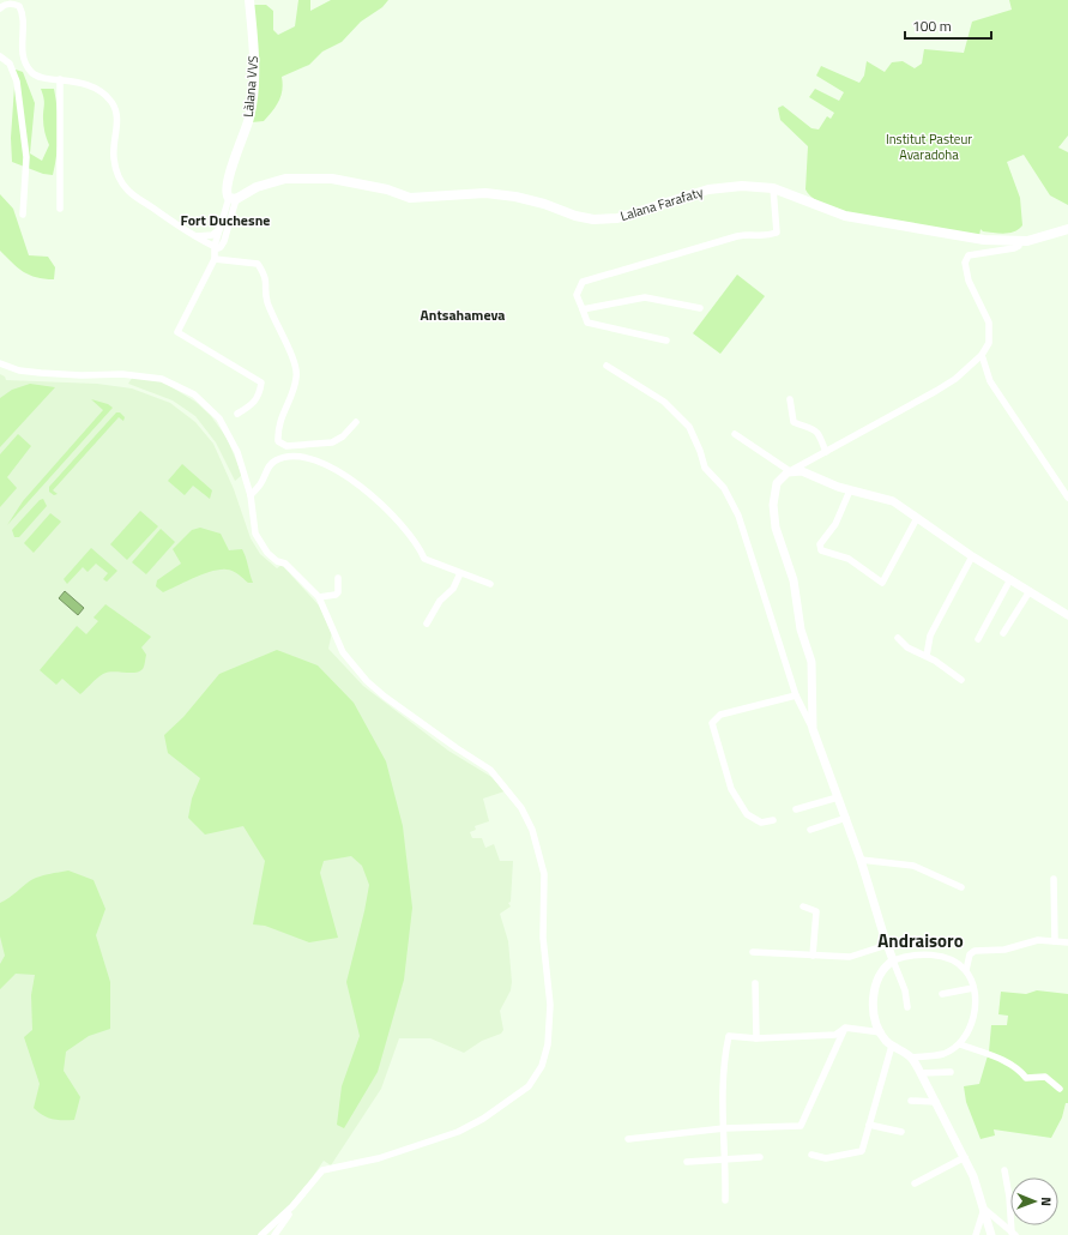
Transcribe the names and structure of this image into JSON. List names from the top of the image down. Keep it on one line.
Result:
{"streets":{"main road":["Làlana VVS","Lalana Farafaty"]},"crossings":[["Làlana VVS","Lalana Farafaty"]],"districts":["Fort Duchesne","Antsahameva","Andraisoro"],"parks":["Institut Pasteur Avaradoha"],"scale_bar":"100 m","north":"right"}
